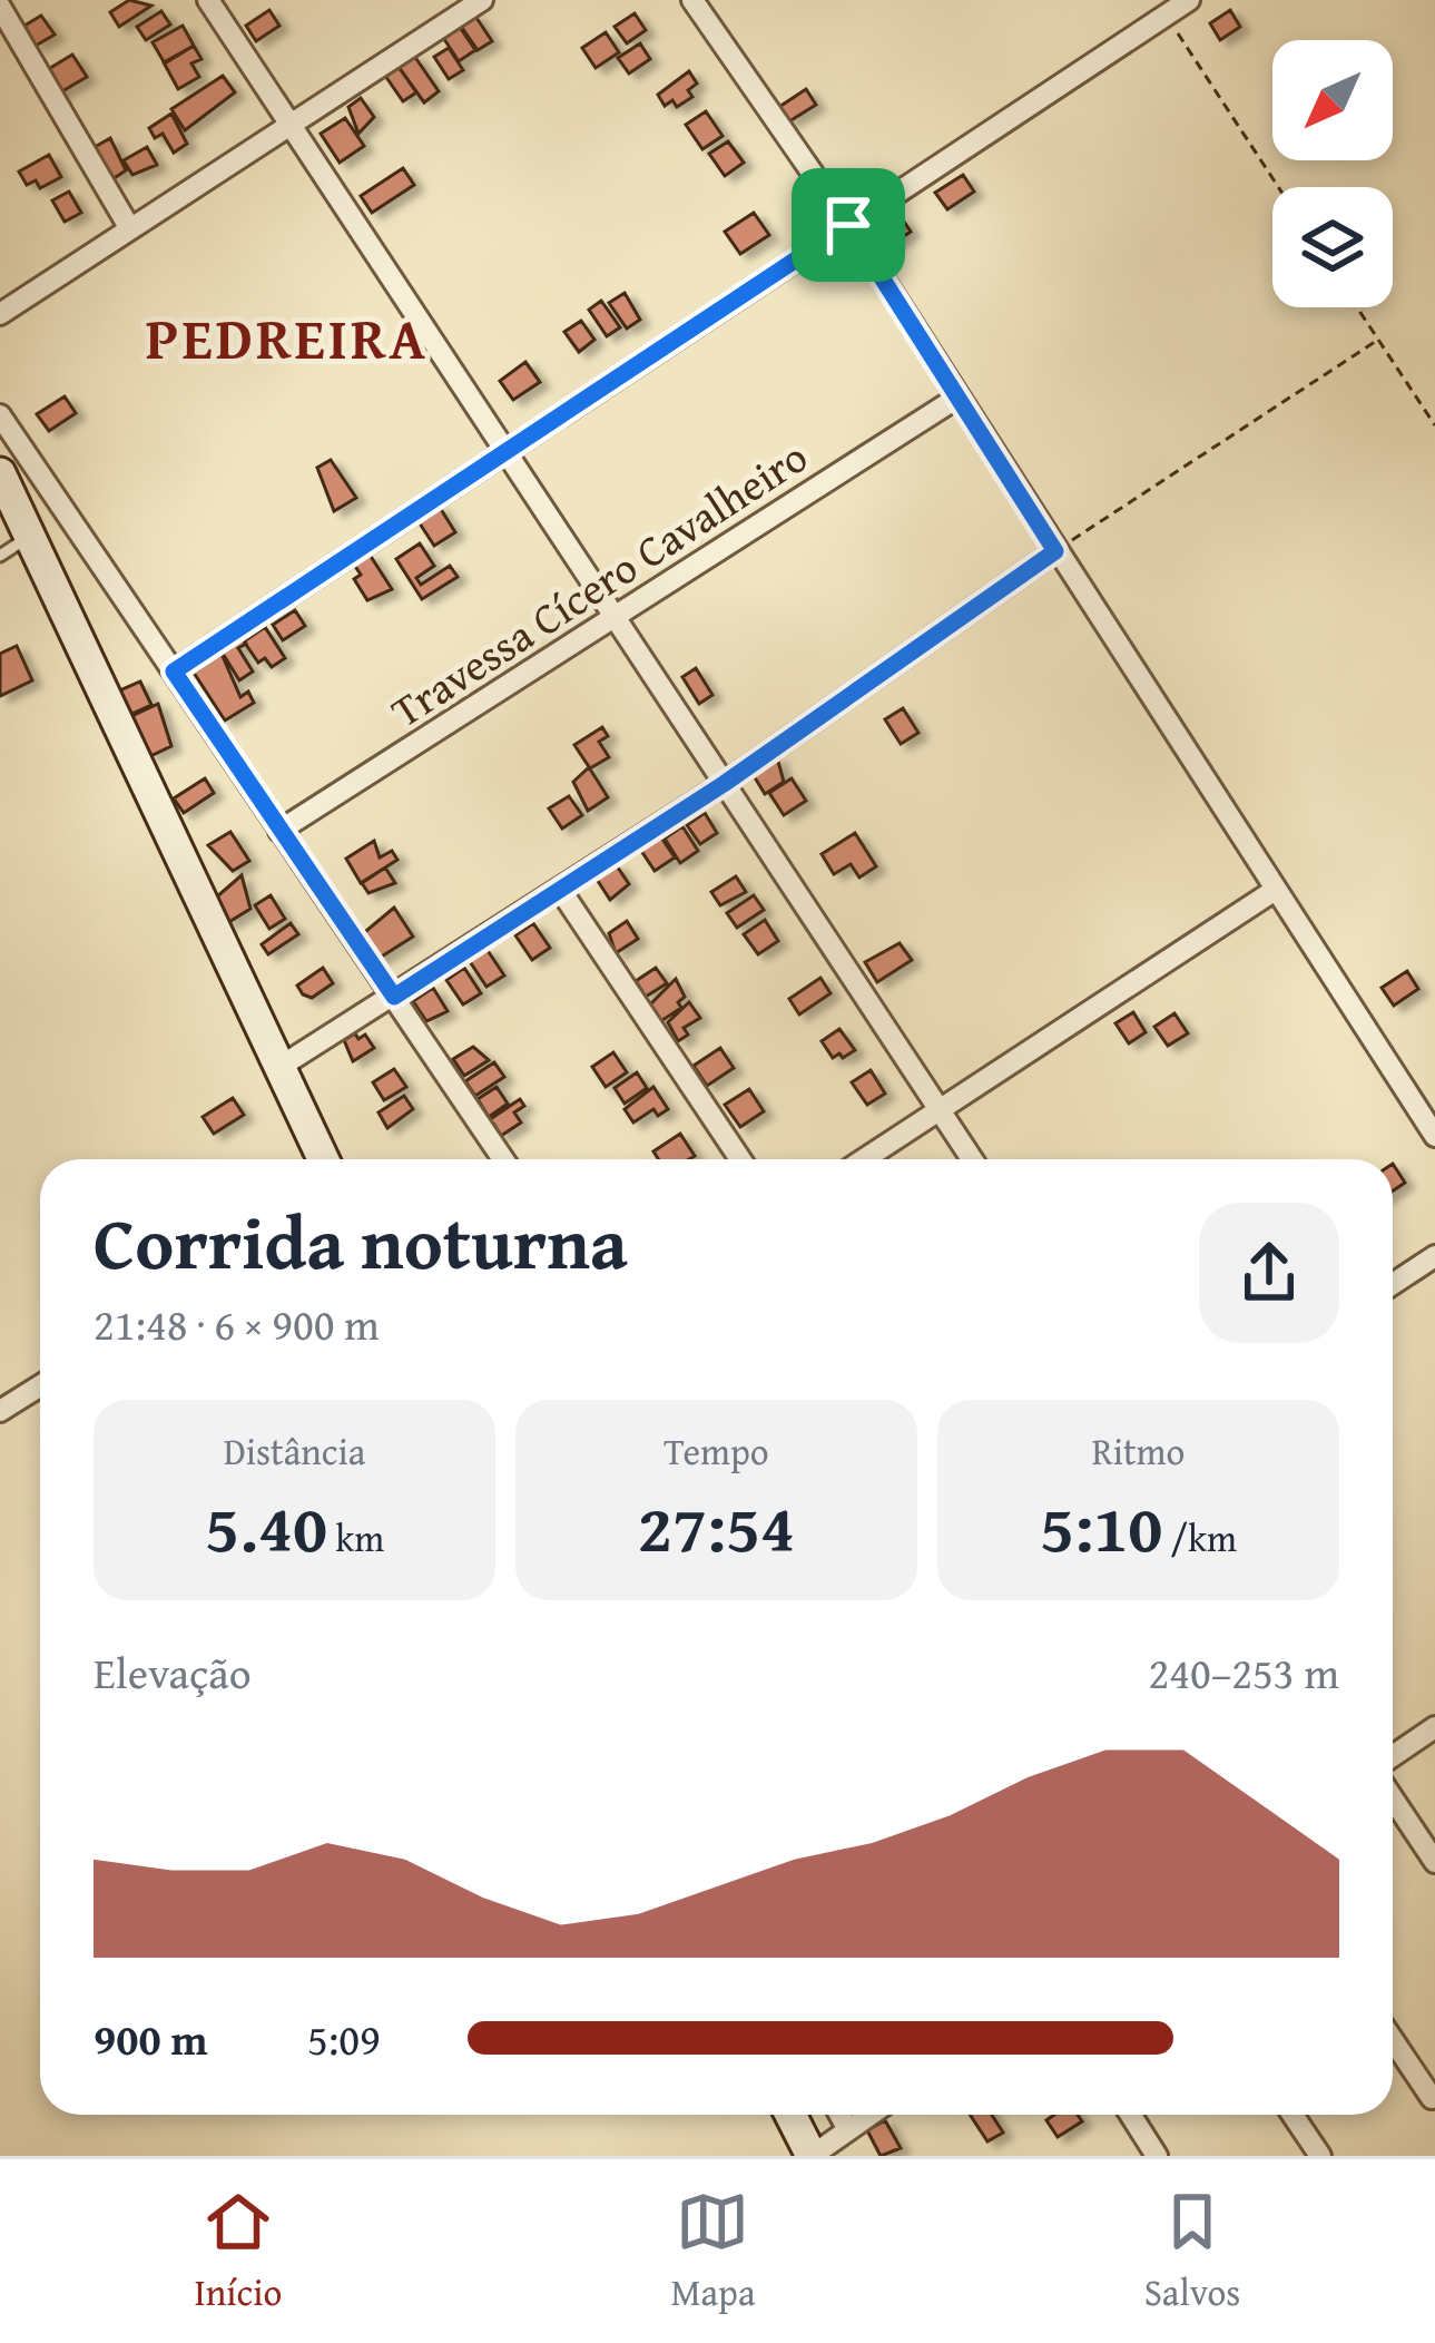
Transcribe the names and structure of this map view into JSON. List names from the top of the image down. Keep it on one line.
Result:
{"streets":{"street":["Travessa Cícero Cavalheiro"]},"districts":["PEDREIRA"],"north":"bottom left","page":{"heading":["Corrida noturna","21:48 · 6 × 900 m"],"stats":[["Distância","5.40 km"],["Tempo","27:54"],["Ritmo","5:10 /km"]],"chart":["Elevação","240–253 m"],"list":[{"name":"900 m","note":"5:09"}],"tabs":["Início","Mapa","Salvos"]}}
